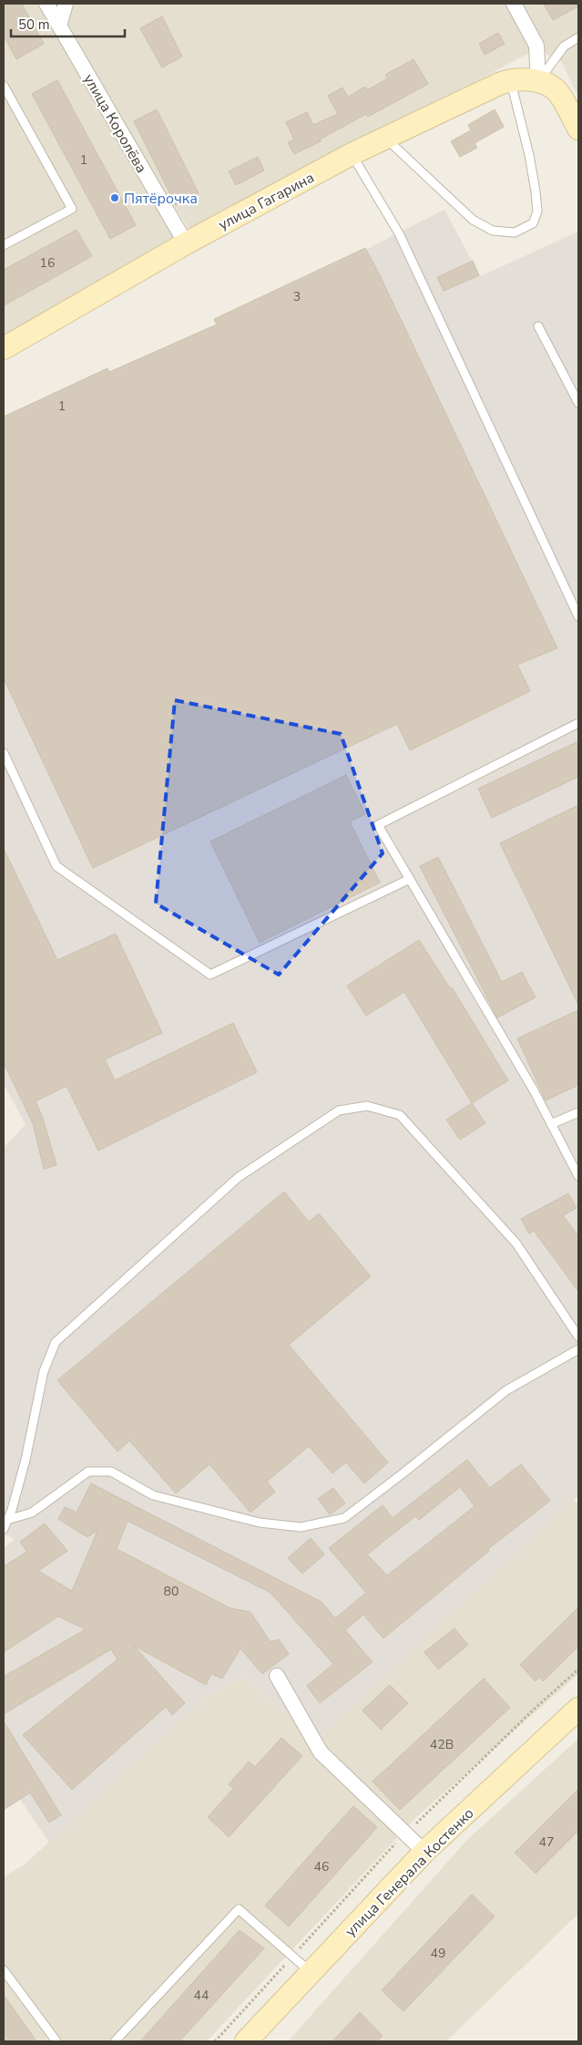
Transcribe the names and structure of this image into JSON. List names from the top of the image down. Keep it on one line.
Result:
{"streets":{"street":["улица Королёва","улица Гагарина","улица Генерала Костенко"]},"crossings":[["улица Королёва","улица Гагарина"]],"places":["Пятёрочка"],"house_numbers":["1","16","3","1","80","42В","47","46","49","44"],"scale_bar":"50 m"}
